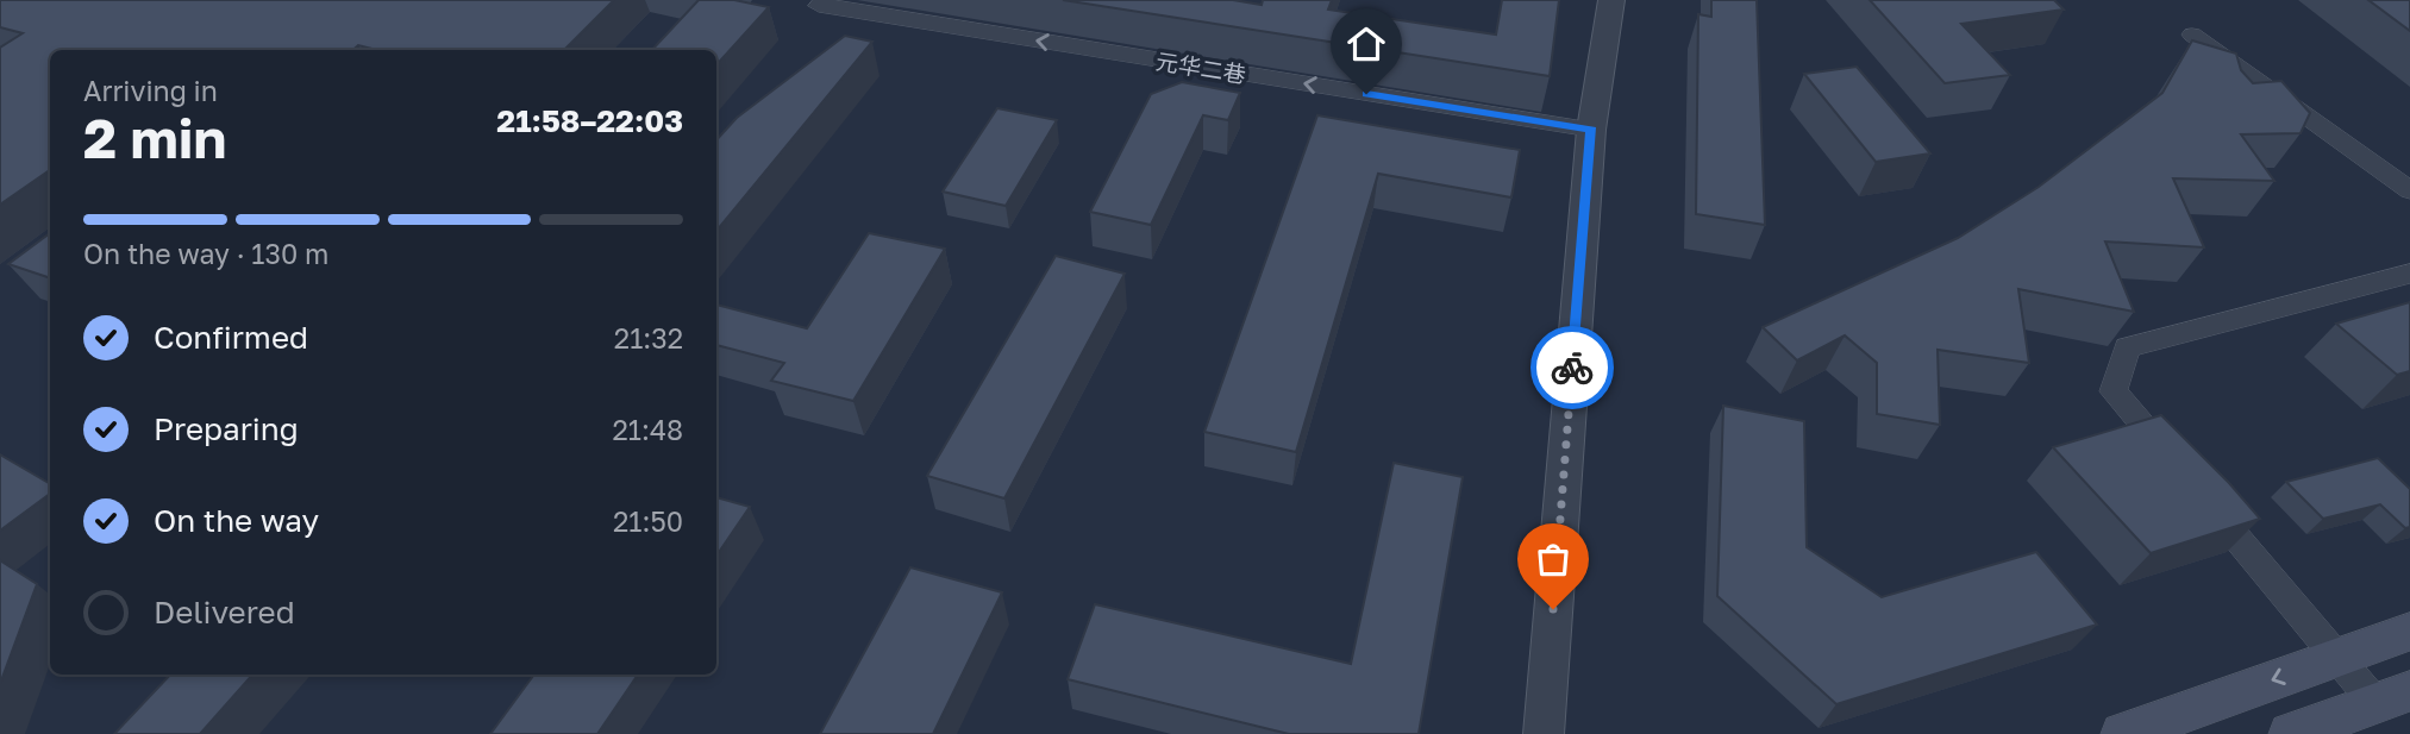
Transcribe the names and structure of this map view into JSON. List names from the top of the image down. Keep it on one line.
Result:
{"streets":{"street":["元华二巷"]},"one_way":["元华二巷"],"page":{"heading":["2 min","Arriving in","21:58–22:03"],"bar":"On the way · 130 m","list":[["Confirmed","21:32"],["Preparing","21:48"],["On the way","21:50"],"Delivered"]}}
